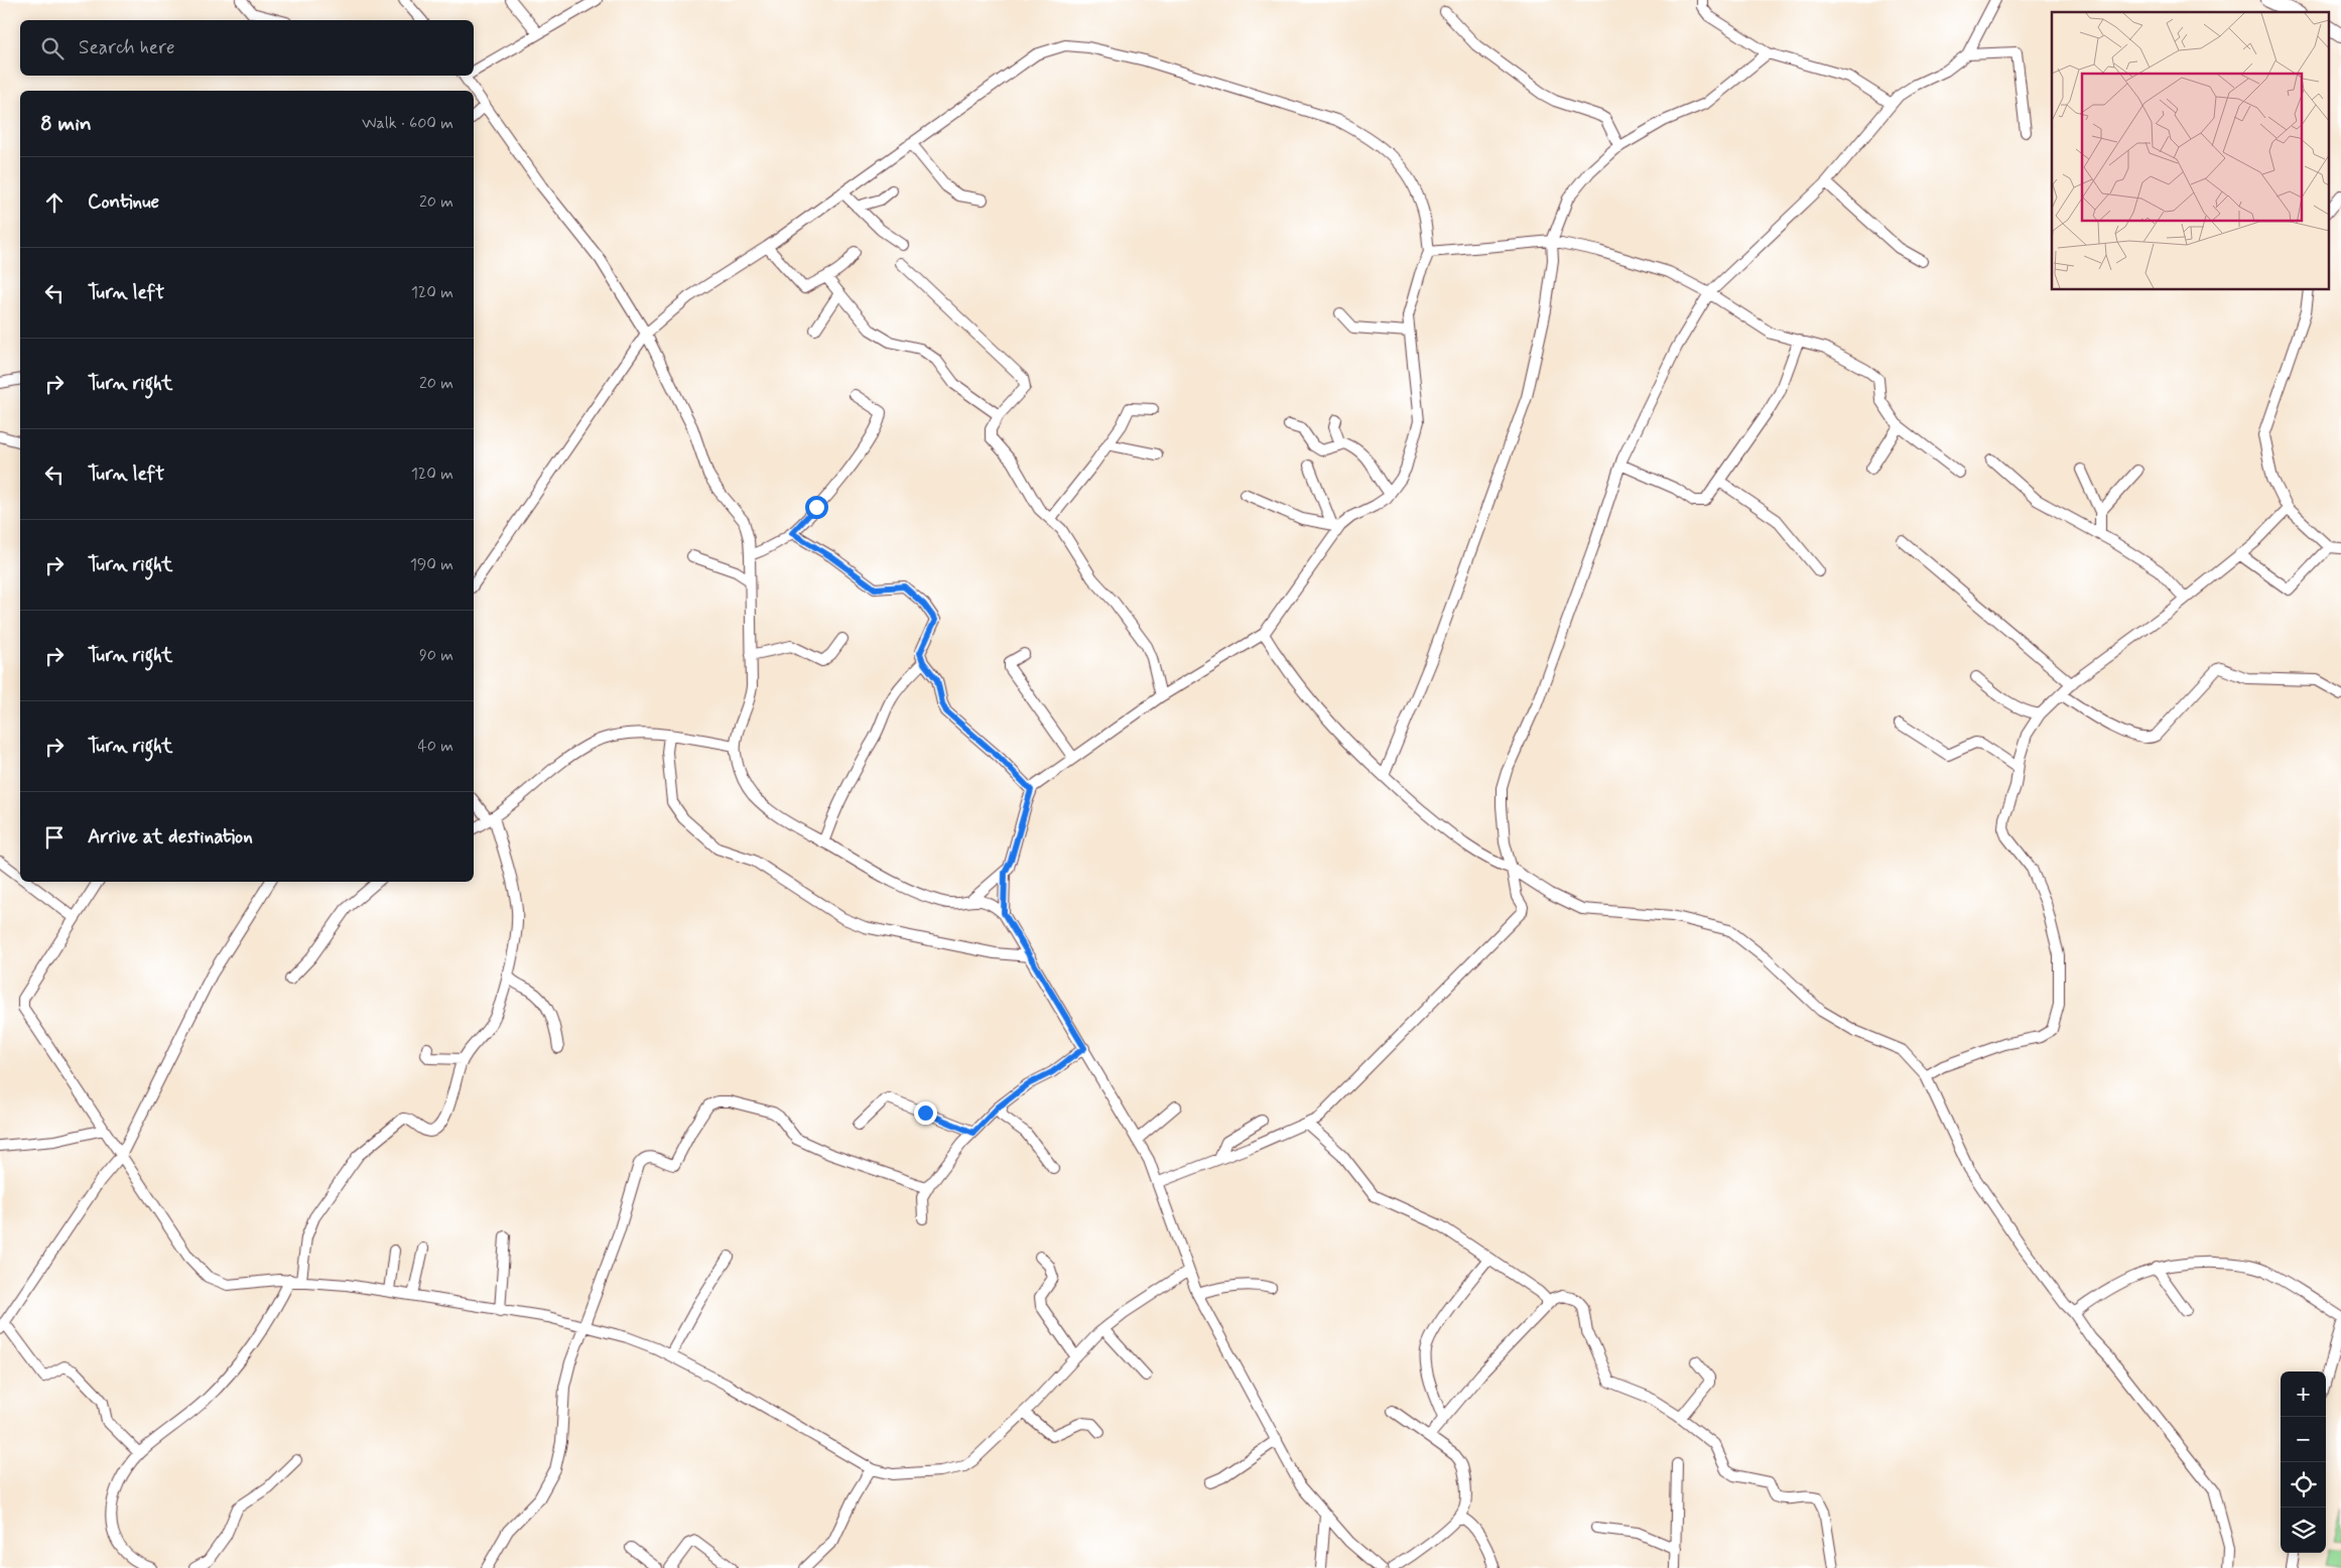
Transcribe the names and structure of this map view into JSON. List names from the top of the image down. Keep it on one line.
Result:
{"page":{"search":"Search here","heading":["8 min","Walk · 600 m"],"list":[["Continue","20 m"],["Turn left","120 m"],["Turn right","20 m"],["Turn left","120 m"],["Turn right","190 m"],["Turn right","90 m"],["Turn right","40 m"],"Arrive at destination"],"map_buttons":["+","−"]}}
